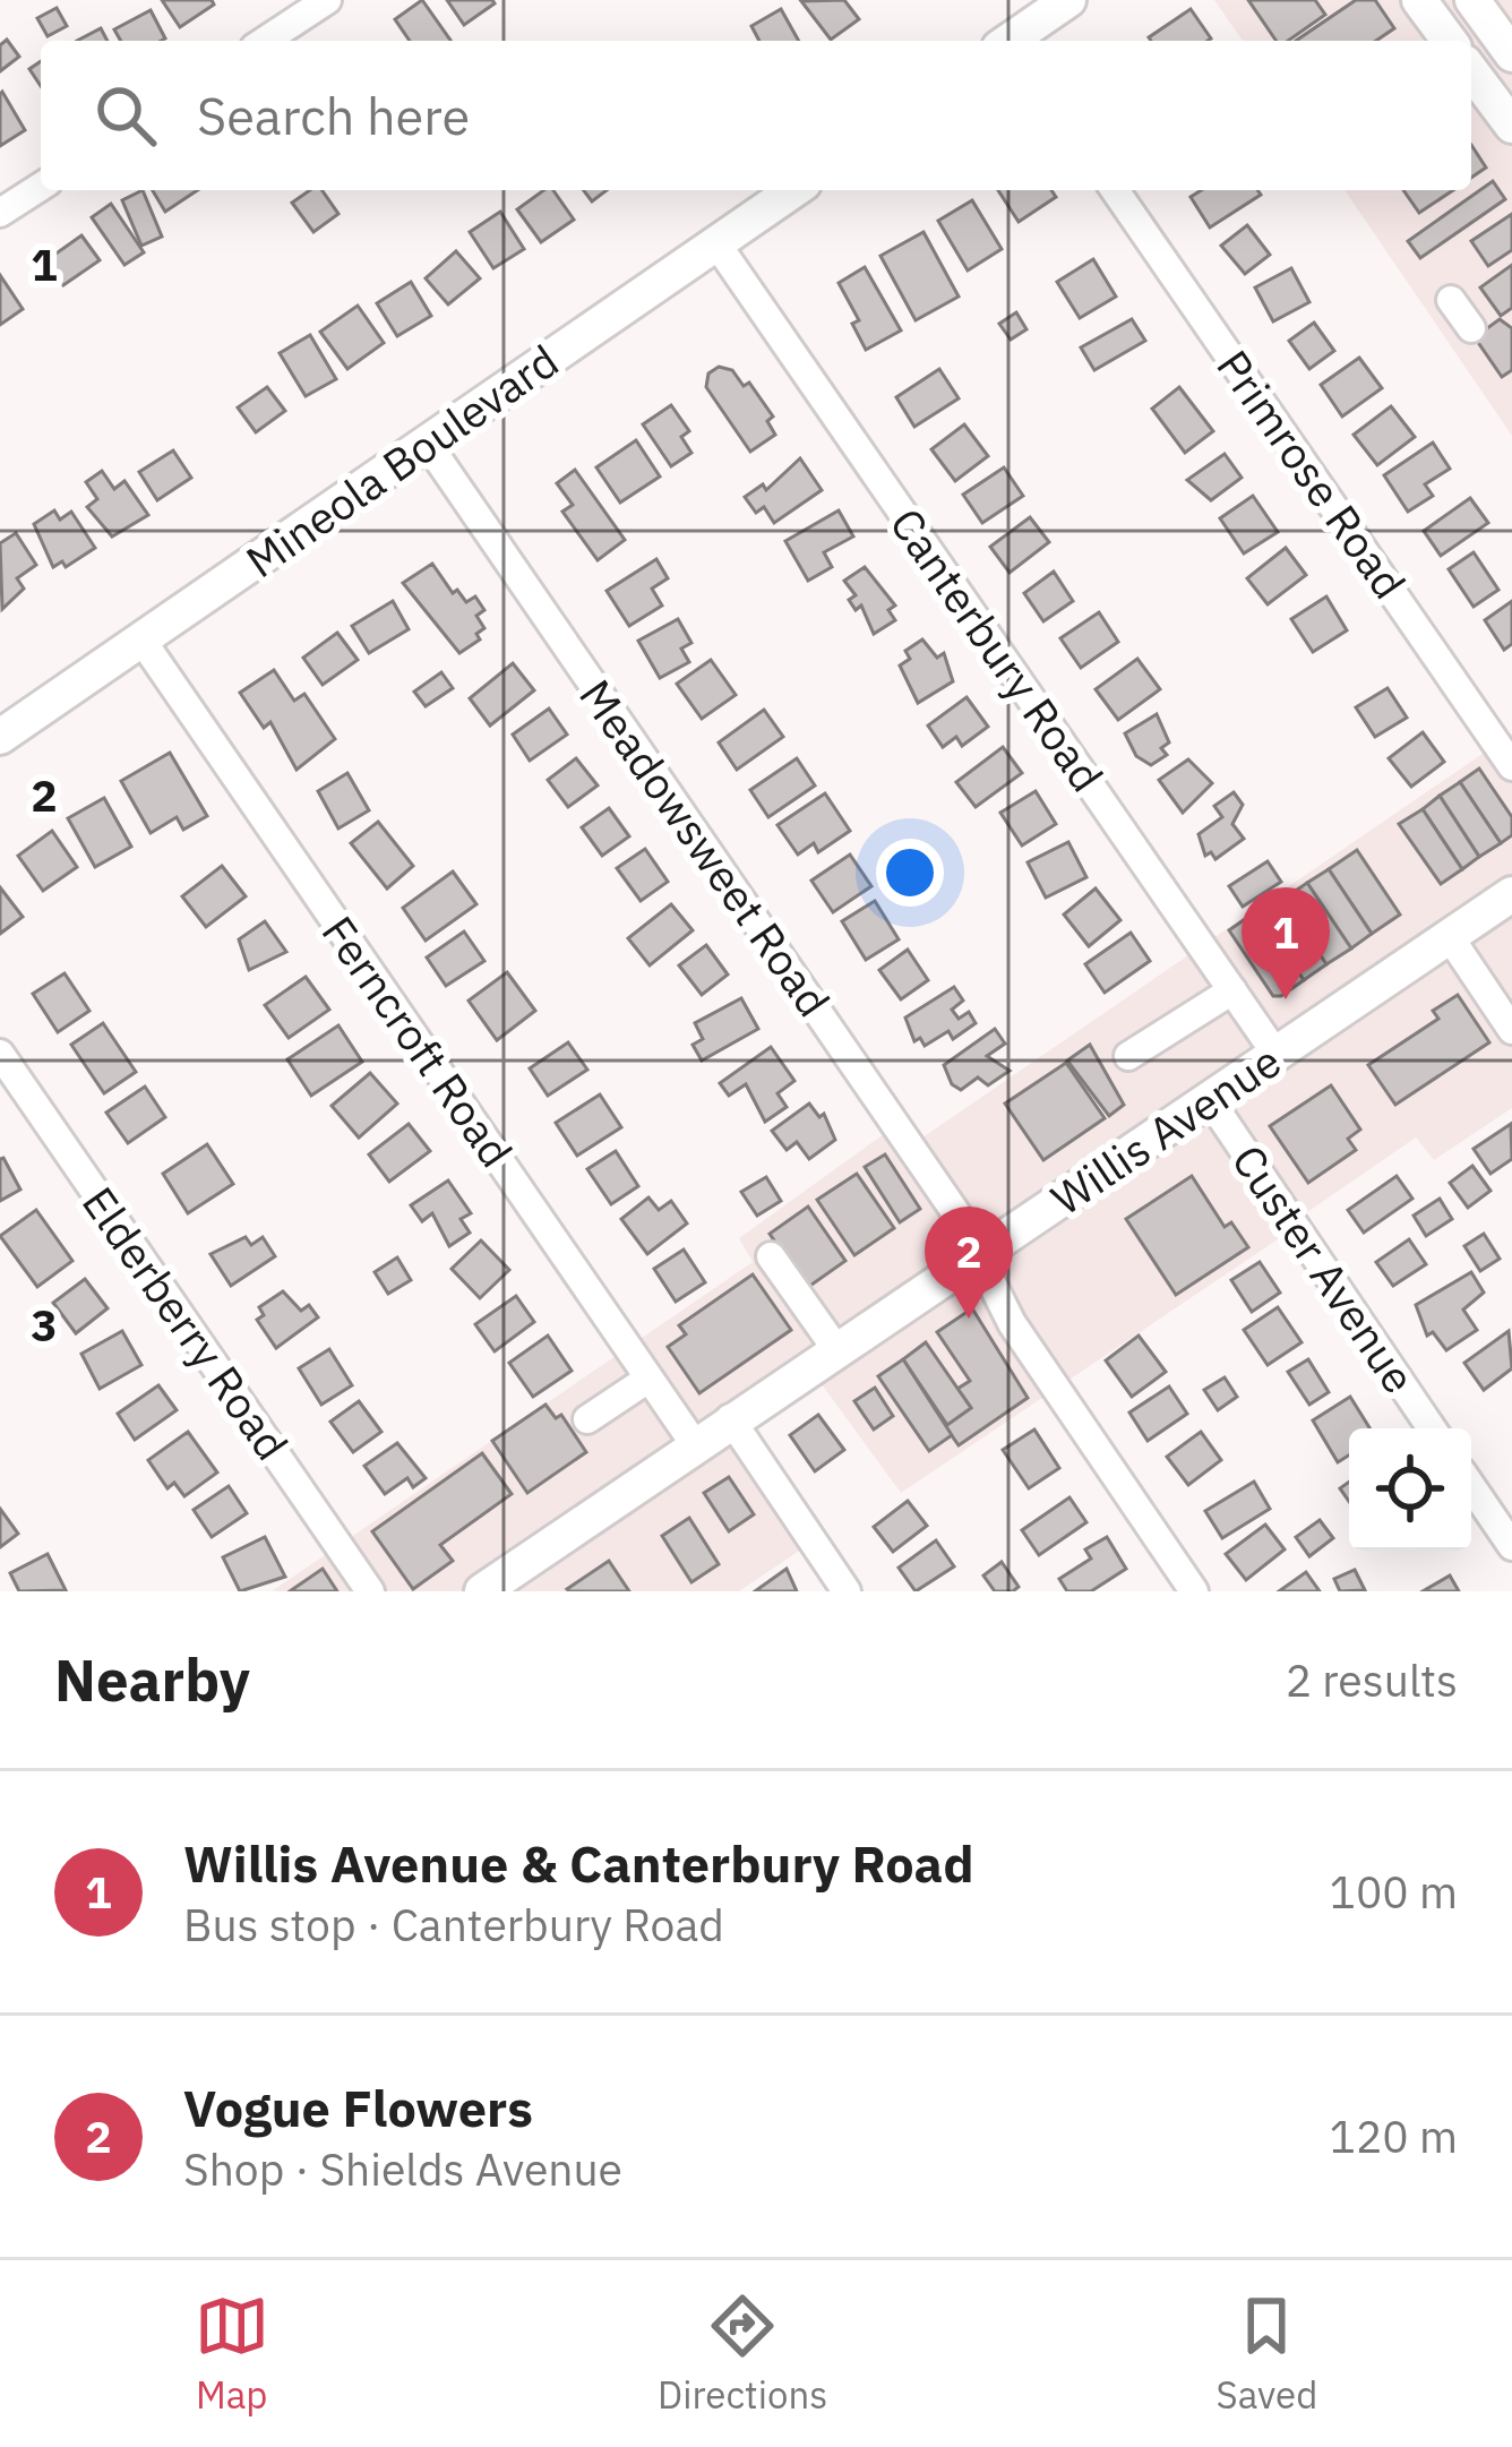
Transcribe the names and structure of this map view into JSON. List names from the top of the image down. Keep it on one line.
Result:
{"streets":{"main road":["Mineola Boulevard","Willis Avenue"],"street":["Primrose Road","Canterbury Road","Meadowsweet Road","Ferncroft Road","Custer Avenue","Elderberry Road"]},"crossings":[["Mineola Boulevard","Canterbury Road"],["Mineola Boulevard","Meadowsweet Road"],["Mineola Boulevard","Ferncroft Road"],["Canterbury Road","Willis Avenue"],["Meadowsweet Road","Willis Avenue"],["Ferncroft Road","Willis Avenue"],["Willis Avenue","Custer Avenue"]],"page":{"search":"Search here","pins":["1","2"],"heading":["Nearby","2 results"],"list":[{"mark":"1","name":"Willis Avenue & Canterbury Road","note":"Bus stop · Canterbury Road","value":"100 m"},{"mark":"2","name":"Vogue Flowers","note":"Shop · Shields Avenue","value":"120 m"}],"nav":["Map","Directions","Saved"]},"grid":{"rows":["1","2","3"]}}
